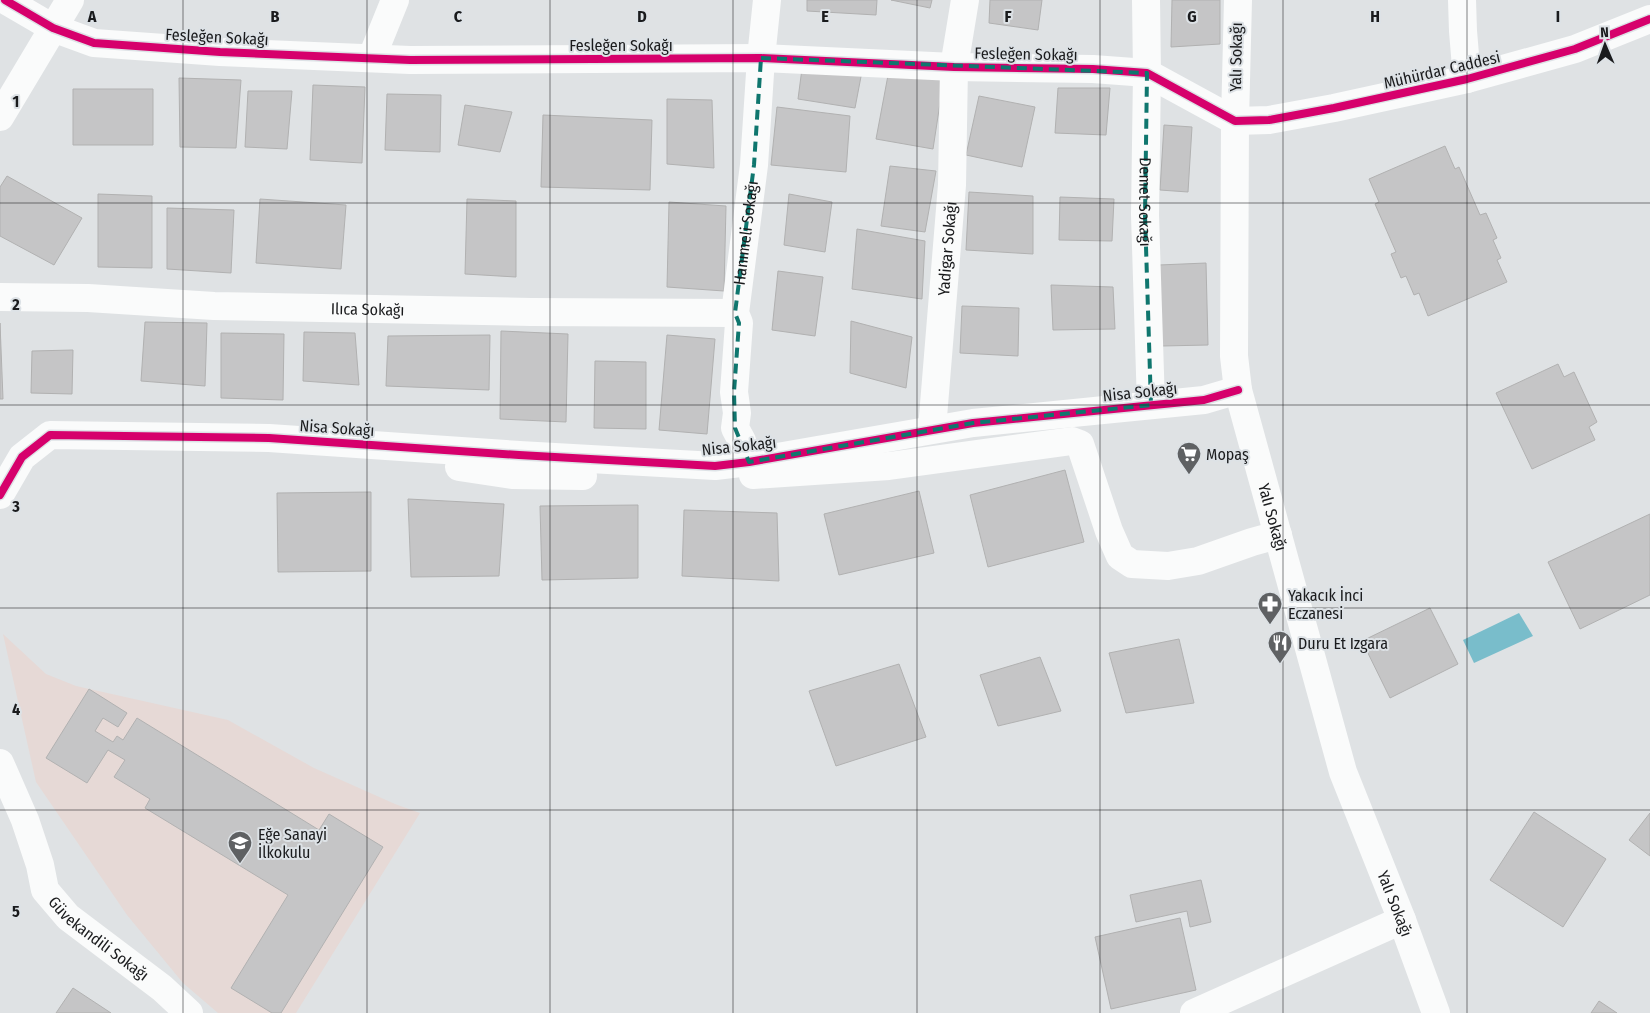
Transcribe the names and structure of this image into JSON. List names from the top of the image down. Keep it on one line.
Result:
{"streets":{"street":["Fesleğen Sokağı","Yalı Sokağı","Mühürdar Caddesi","Demet Sokağı","Hanımeli Sokağı","Yadigar Sokağı","Ilıca Sokağı","Nisa Sokağı","Güvekandili Sokağı"]},"crossings":[["Fesleğen Sokağı","Yalı Sokağı"],["Fesleğen Sokağı","Mühürdar Caddesi"],["Fesleğen Sokağı","Demet Sokağı"],["Fesleğen Sokağı","Hanımeli Sokağı"],["Fesleğen Sokağı","Yadigar Sokağı"],["Yalı Sokağı","Mühürdar Caddesi"],["Yalı Sokağı","Nisa Sokağı"],["Demet Sokağı","Nisa Sokağı"],["Hanımeli Sokağı","Ilıca Sokağı"],["Hanımeli Sokağı","Nisa Sokağı"],["Yadigar Sokağı","Nisa Sokağı"]],"places":{"supermarket":["Mopaş"],"pharmacy":["Yakacık İnci Eczanesi"],"restaurant":["Duru Et Izgara"],"school or university":["Eğe Sanayi İlkokulu"]},"north":"top","grid":{"columns":["A","B","C","D","E","F","G","H","I"],"rows":["1","2","3","4","5"]}}
